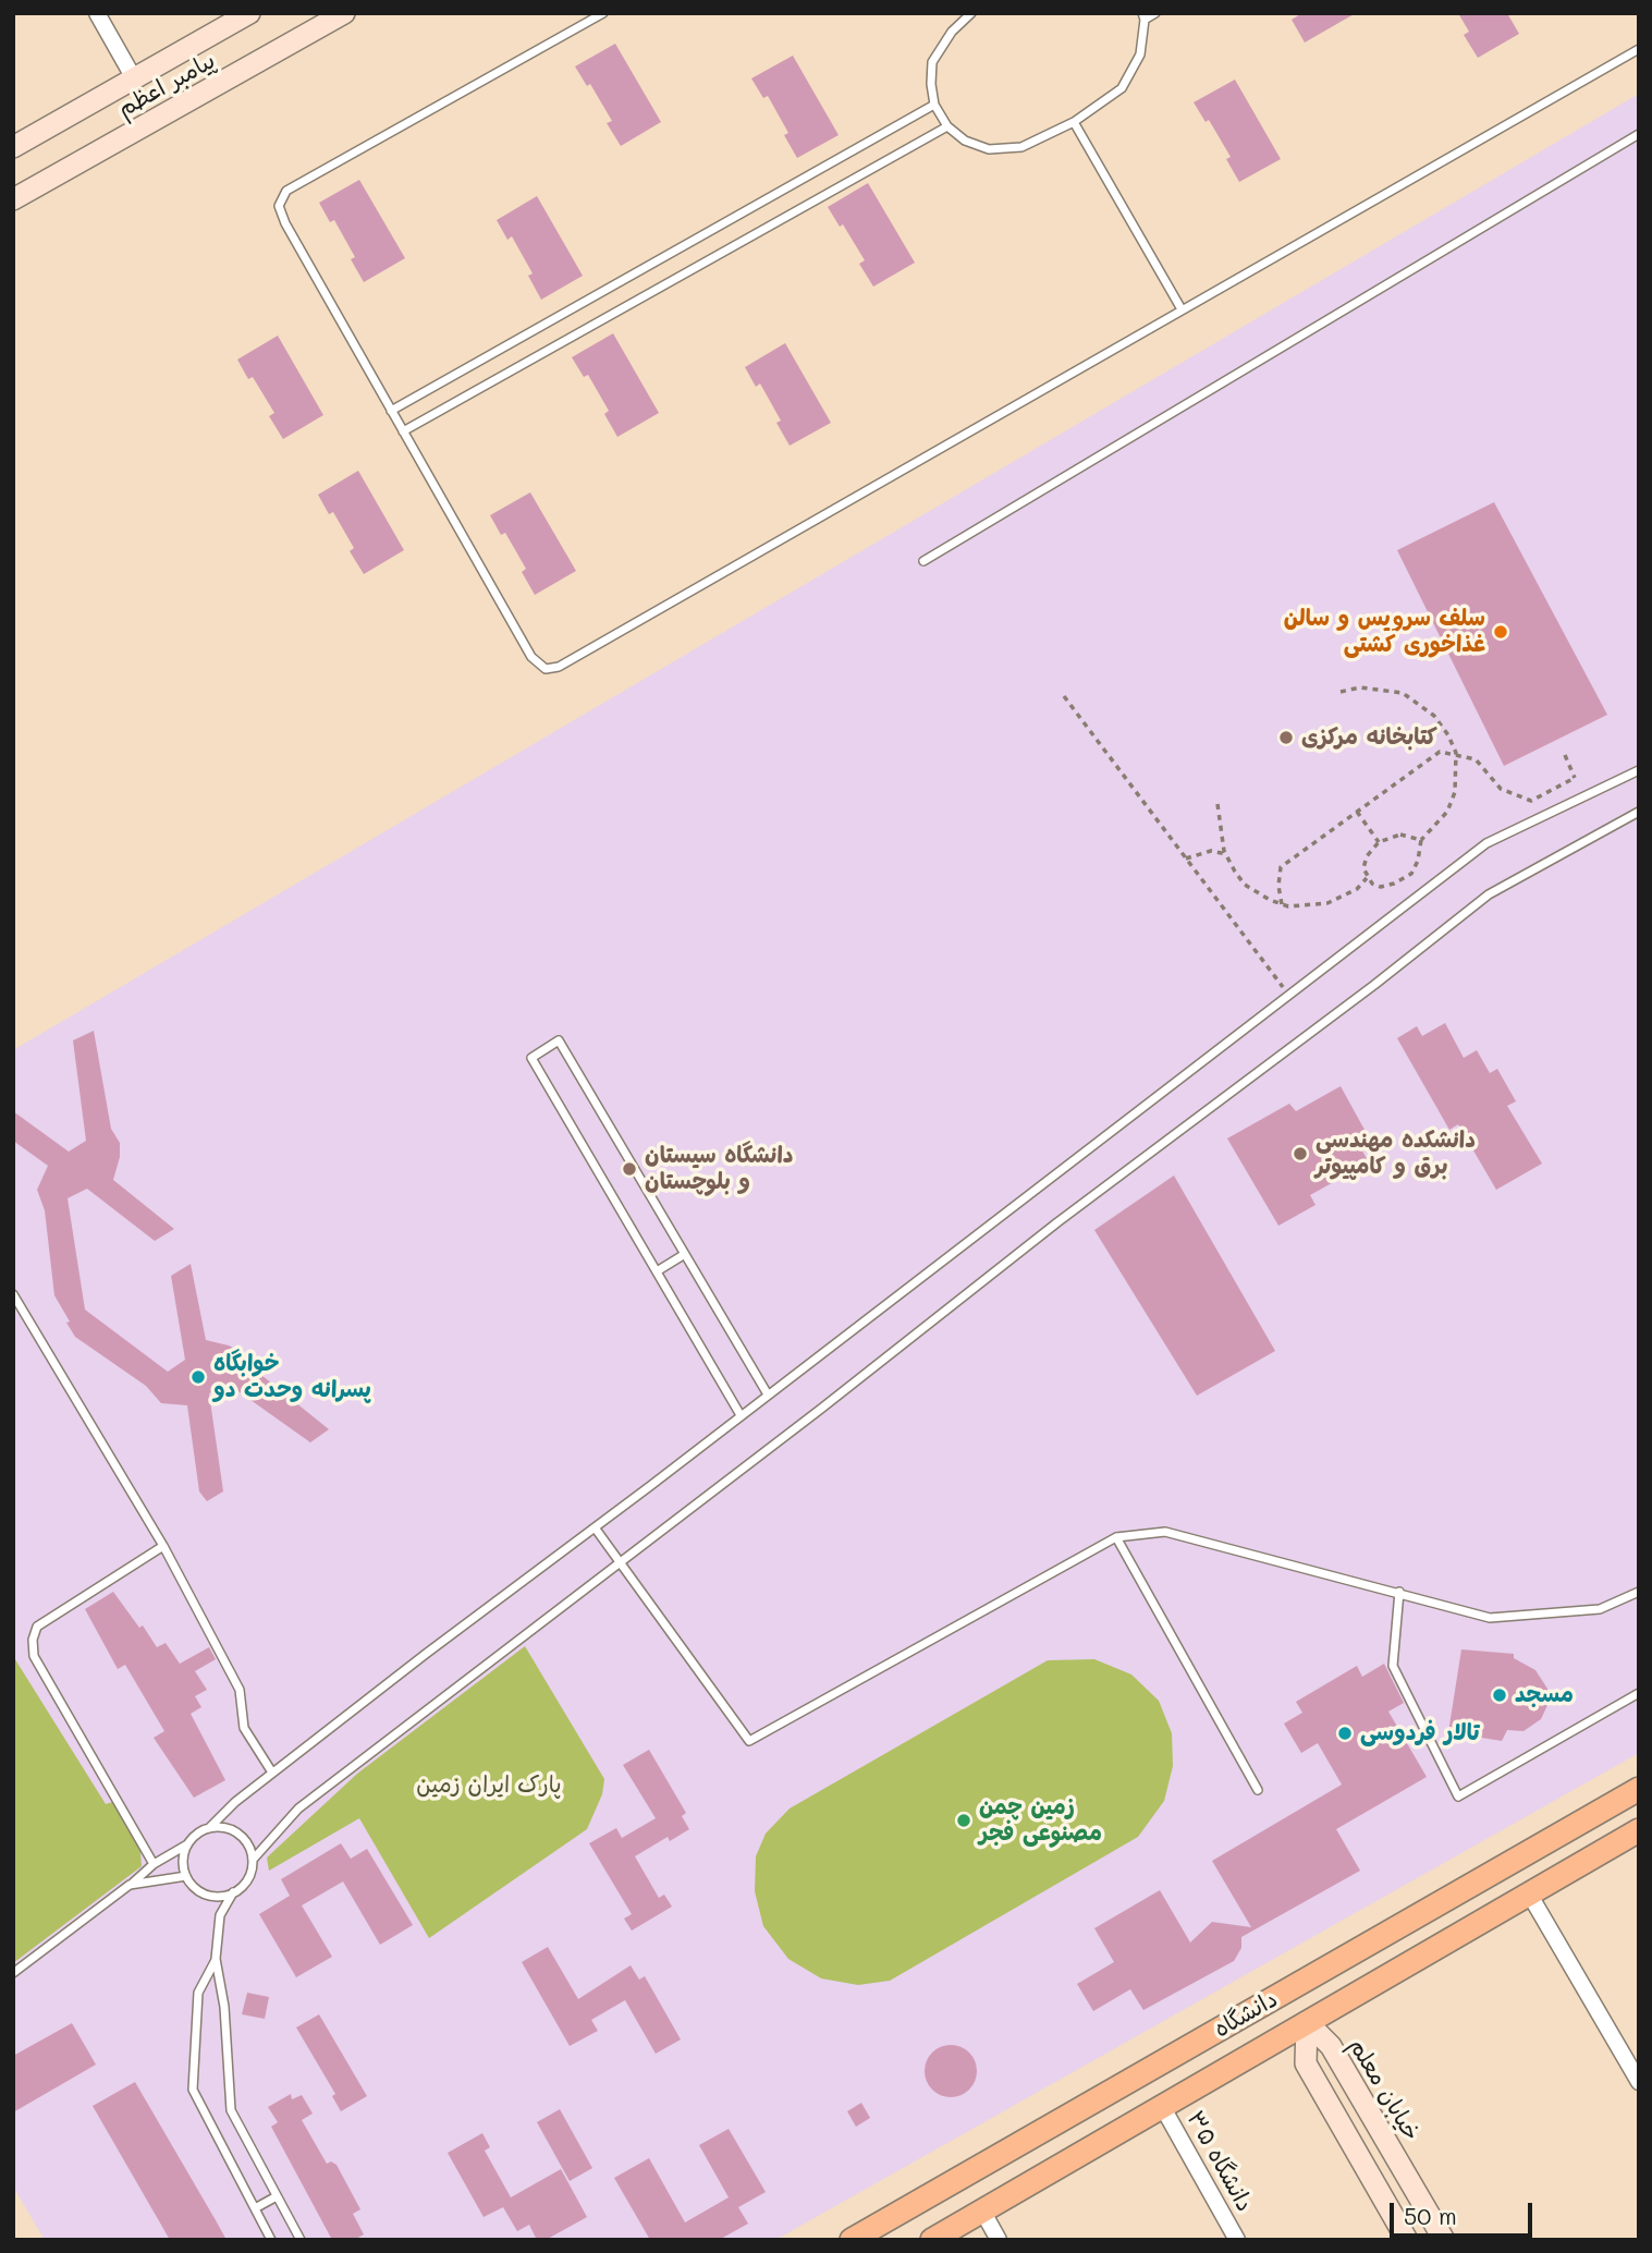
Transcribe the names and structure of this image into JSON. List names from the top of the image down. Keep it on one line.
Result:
{"streets":{"main road":["پیامبر اعظم","دانشگاه","خیابان معلم"],"street":["دانشگاه ۳۵"]},"crossings":[["دانشگاه","خیابان معلم"],["دانشگاه","دانشگاه ۳۵"]],"parks":["پارک ایران زمین"],"places":["سلف سرویس و سالن غذاخوری کشتی","کتابخانه مرکزی","دانشکده مهندسی برق و کامپیوتر","دانشگاه سیستان و بلوچستان","خوابگاه پسرانه وحدت دو","مسجد","تالار فردوسی","زمین چمن مصنوعی فجر"],"scale_bar":"50 m"}
